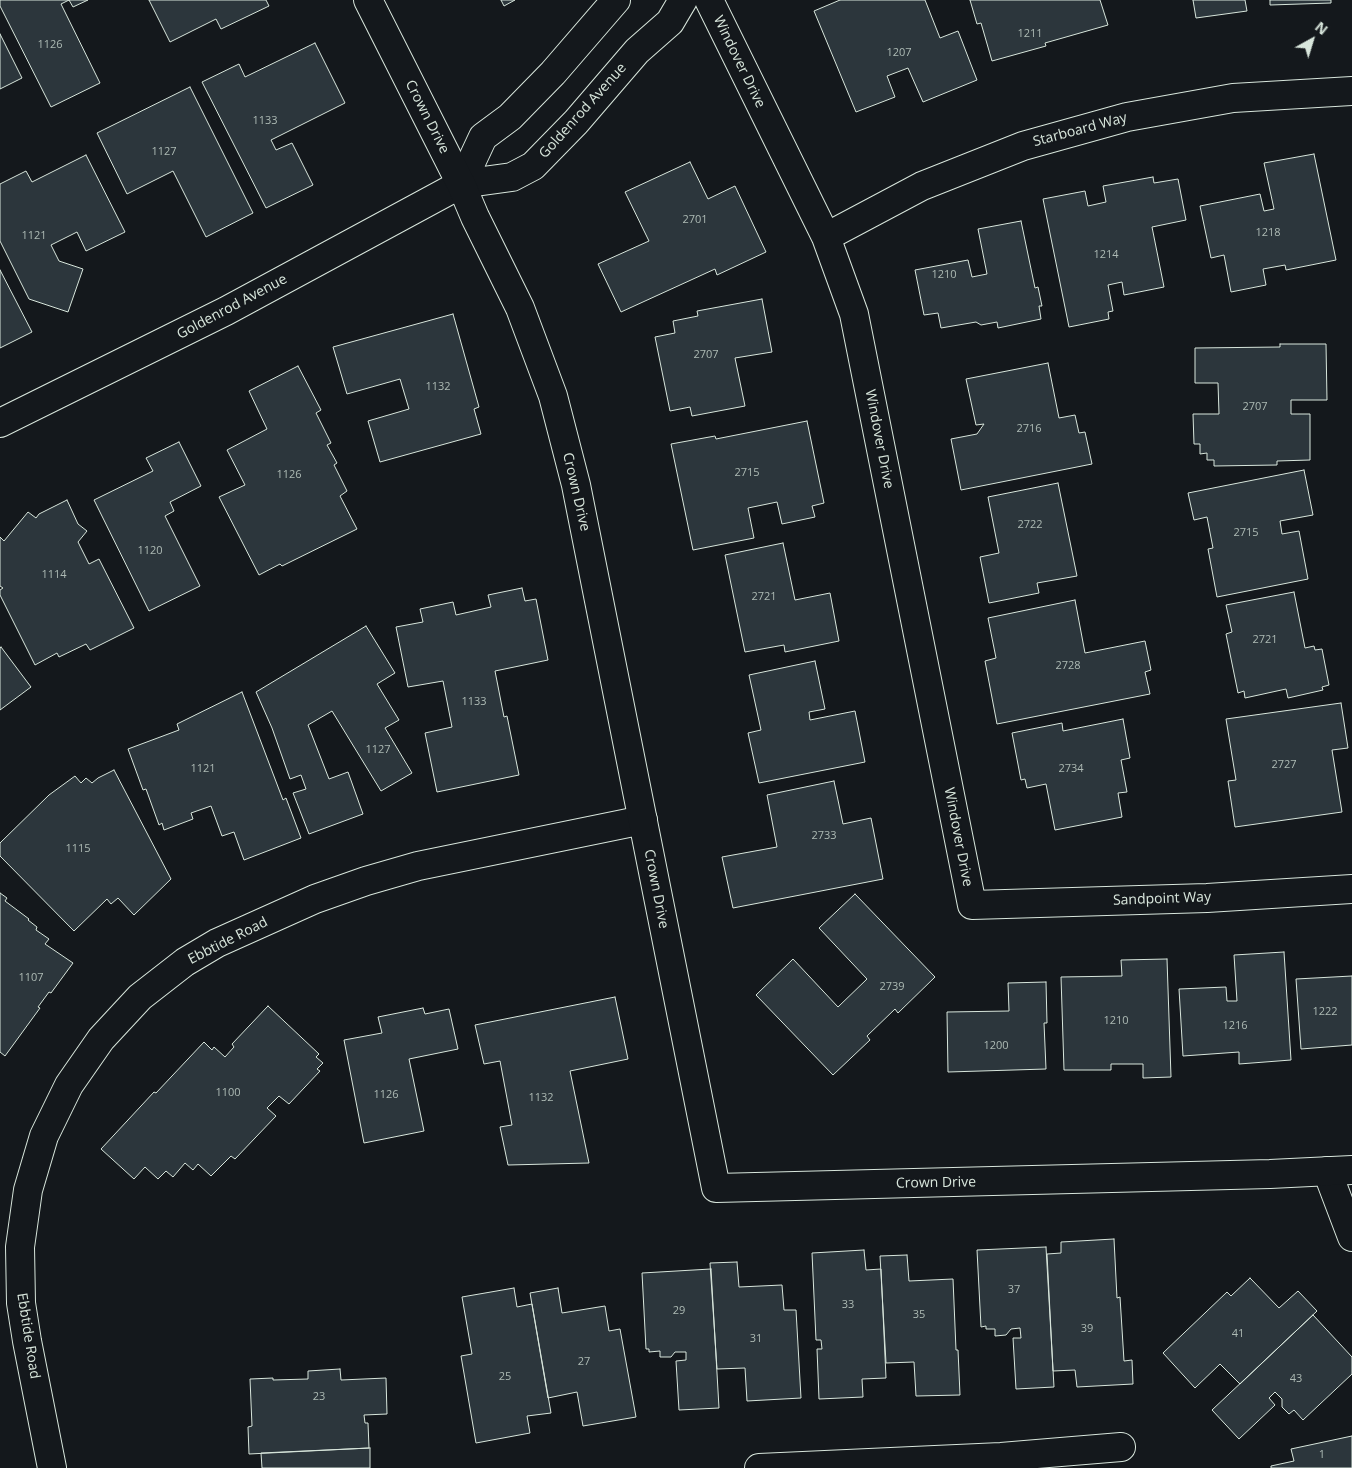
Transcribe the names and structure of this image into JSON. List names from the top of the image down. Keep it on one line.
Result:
{"streets":{"street":["Windover Drive","Goldenrod Avenue","Crown Drive","Starboard Way","Sandpoint Way","Ebbtide Road"]},"crossings":[["Windover Drive","Starboard Way"],["Windover Drive","Sandpoint Way"],["Goldenrod Avenue","Crown Drive"],["Crown Drive","Ebbtide Road"]],"house_numbers":["1211","1126","1207","1133","1127","2701","1218","1121","1214","1210","2707","1132","2707","2716","2715","1126","2722","2715","1120","1114","2721","2721","2728","1133","1127","2727","1121","2734","2733","1115","1107","2739","1222","1210","1216","1200","1100","1126","1132","37","33","29","35","39","41","31","27","25","43","23","1"],"north":"top right"}
